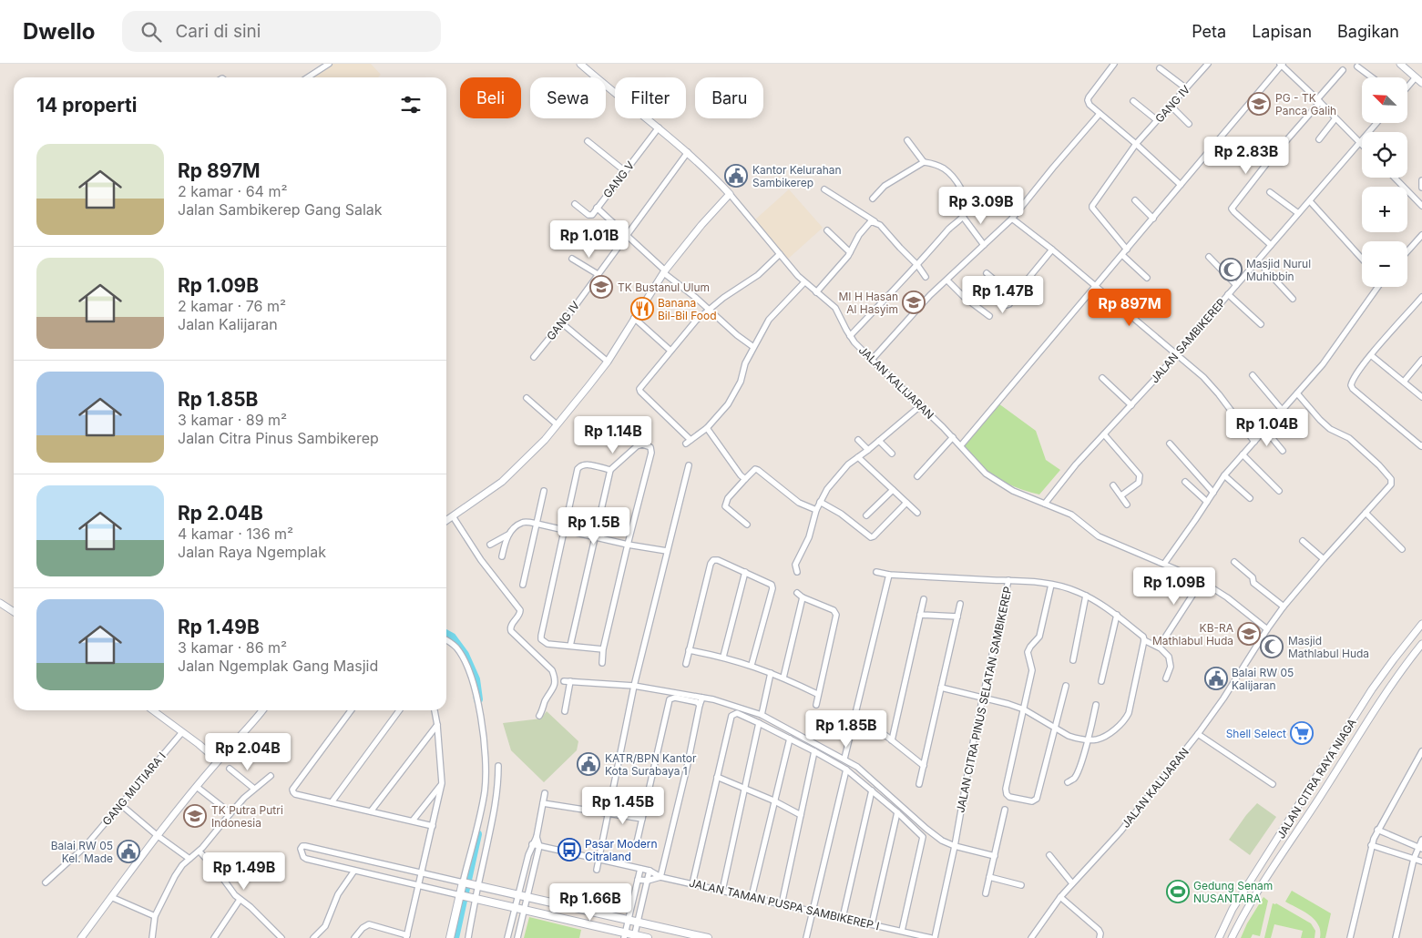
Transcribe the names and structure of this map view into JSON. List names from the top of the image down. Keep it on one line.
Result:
{"streets":{"street":["GANG IV","GANG V","JALAN SAMBIKEREP","JALAN KALIJARAN","JALAN CITRA PINUS SELATAN SAMBIKEREP","JALAN CITRA RAYA NIAGA","GANG MUTIARA I","JALAN TAMAN PUSPA SAMBIKEREP I"]},"crossings":[["GANG IV","JALAN KALIJARAN"],["GANG V","JALAN KALIJARAN"],["JALAN SAMBIKEREP","JALAN KALIJARAN"]],"places":{"school or university":["PG - TK Panca Galih","TK Bustanul Ulum","MI H Hasan Al Hasyim","KB-RA Mathlabul Huda","TK Putra Putri Indonesia"],"public building":["Kantor Kelurahan Sambikerep","Balai RW 05 Kalijaran","KATR/BPN Kantor Kota Surabaya 1","Balai RW 05 Kel. Made"],"mosque":["Masjid Nurul Muhibbin","Masjid Mathlabul Huda"],"restaurant":["Banana Bil-Bil Food"],"supermarket":["Shell Select"],"bus stop":["Pasar Modern Citraland"],"sports":["Gedung Senam NUSANTARA"]},"north":"top left","page":{"header":"Dwello","search":"Cari di sini","nav":["Peta","Lapisan","Bagikan"],"map_buttons":["+","−"],"chip":["Beli","Sewa","Filter","Baru"],"heading":"14 properti","list":[{"name":"Rp 897M","note":"2 kamar · 64 m² · Jalan Sambikerep Gang Salak"},{"name":"Rp 1.09B","note":"2 kamar · 76 m² · Jalan Kalijaran"},{"name":"Rp 1.85B","note":"3 kamar · 89 m² · Jalan Citra Pinus Sambikerep"},{"name":"Rp 2.04B","note":"4 kamar · 136 m² · Jalan Raya Ngemplak"},{"name":"Rp 1.49B","note":"3 kamar · 86 m² · Jalan Ngemplak Gang Masjid"}],"price":["Rp 2.83B","Rp 3.09B","Rp 1.01B","Rp 1.47B","Rp 897M","Rp 1.04B","Rp 1.14B","Rp 1.5B","Rp 1.09B","Rp 1.85B","Rp 2.04B","Rp 1.45B","Rp 1.49B","Rp 1.66B"]}}
